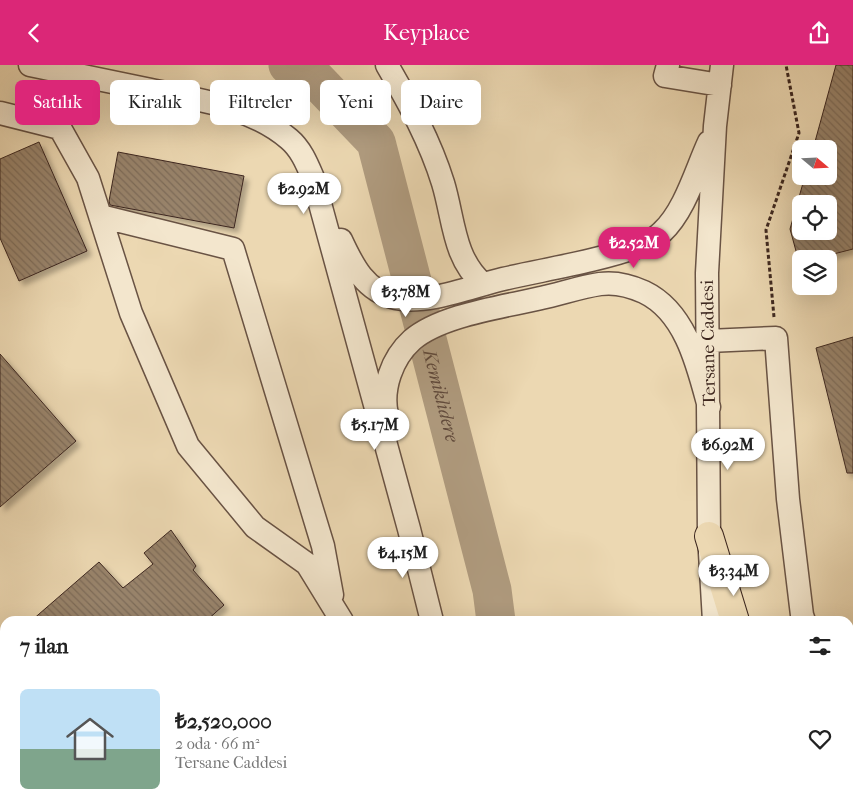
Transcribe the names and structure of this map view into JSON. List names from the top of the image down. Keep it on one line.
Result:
{"streets":{"street":["Tersane Caddesi"]},"water":["Kemiklidere"],"north":"right","page":{"header":"Keyplace","chip":["Satılık","Kiralık","Filtreler","Yeni","Daire"],"price":["₺2.92M","₺2.52M","₺3.78M","₺5.17M","₺6.92M","₺4.15M","₺3.34M"],"heading":"7 ilan","list":[{"name":"₺2,520,000","note":"2 oda · 66 m² · Tersane Caddesi"}]}}
